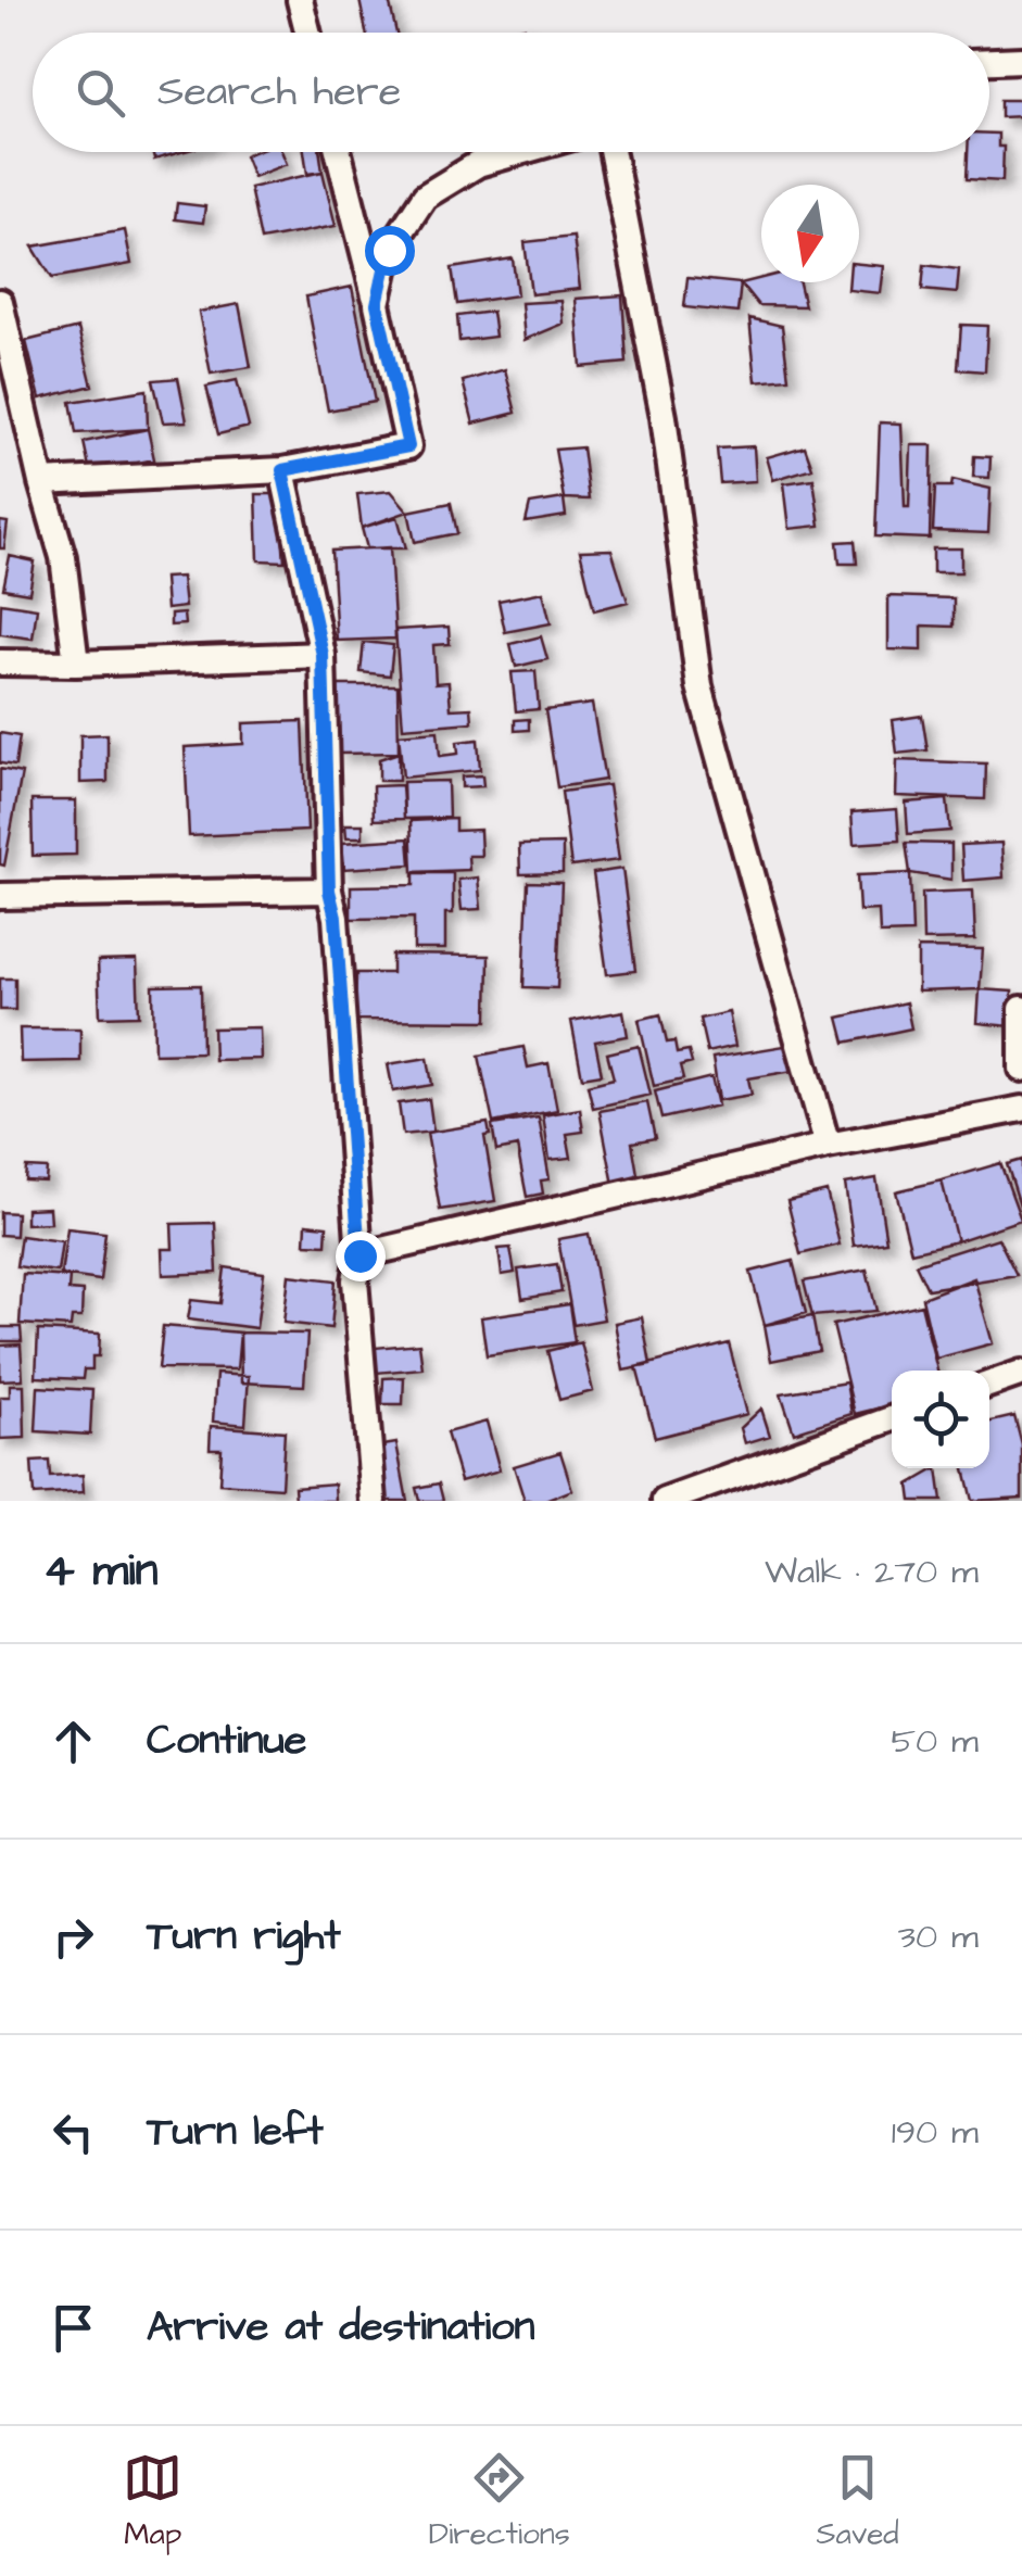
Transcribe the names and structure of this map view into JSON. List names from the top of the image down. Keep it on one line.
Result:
{"north":"bottom","page":{"search":"Search here","heading":["4 min","Walk · 270 m"],"list":[["Continue","50 m"],["Turn right","30 m"],["Turn left","190 m"],"Arrive at destination"],"nav":["Map","Directions","Saved"]}}
